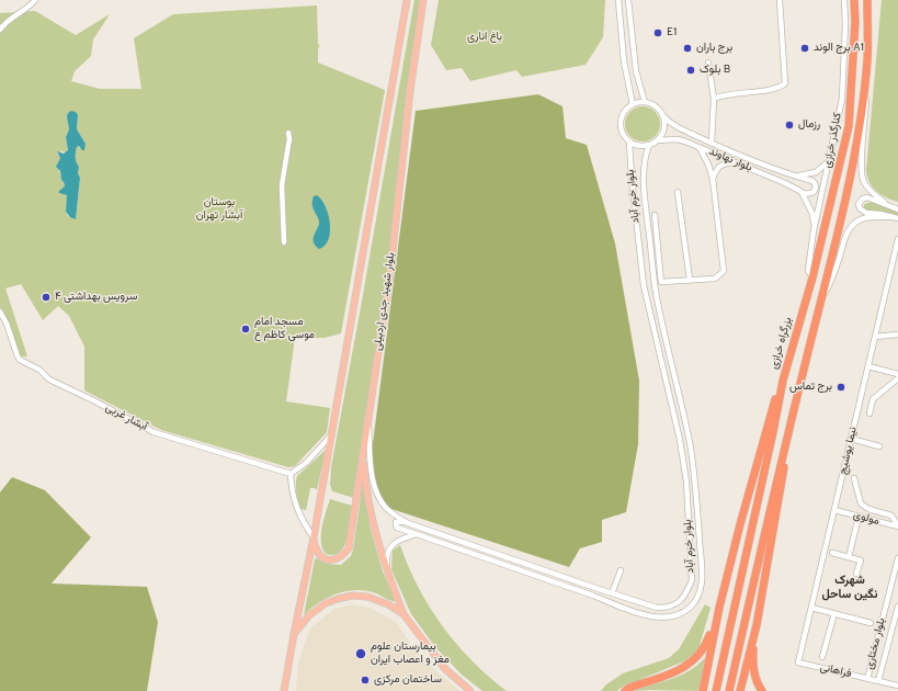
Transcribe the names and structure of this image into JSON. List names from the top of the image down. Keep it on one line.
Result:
{"streets":{"highway":["بزرگراه خرازی"],"main road":["بلوار شهید جدی اردبیلی"],"street":["کنارگذر خرازی","بلوار نهاوند","بلوار خرم آباد","آبشار غربی","نیما یوشیج","مولوی","بلوار مختاری","فراهانی"]},"crossings":[["کنارگذر خرازی","بزرگراه خرازی"],["بلوار نهاوند","بلوار خرم آباد"],["بلوار خرم آباد","بلوار شهید جدی اردبیلی"],["نیما یوشیج","مولوی"],["نیما یوشیج","فراهانی"],["بلوار مختاری","فراهانی"]],"districts":["شهرک نگین ساحل"],"parks":["باغ اناری","بوستان آبشار تهران"],"places":["E1","برج باران","برج الوند A1","بلوک B","رزمال","سرویس بهداشتی ۴","مسجد امام موسی کاظم ع","برج تماس","بیمارستان علوم مغز و اعصاب ایران","ساختمان مرکزی"]}
